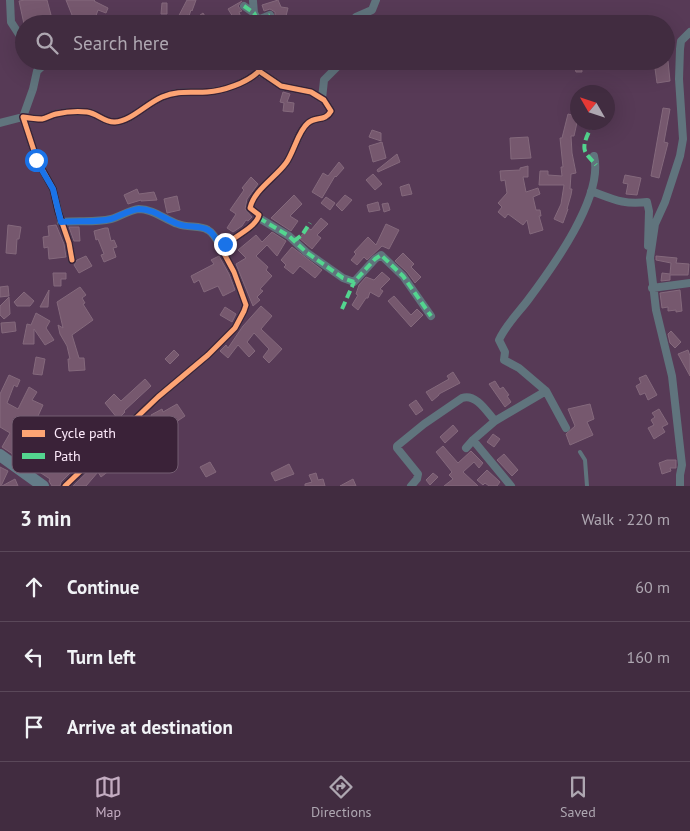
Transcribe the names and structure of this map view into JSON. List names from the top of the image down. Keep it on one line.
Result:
{"legend":["Cycle path","Path"],"north":"top left","page":{"search":"Search here","heading":["3 min","Walk · 220 m"],"list":[["Continue","60 m"],["Turn left","160 m"],"Arrive at destination"],"nav":["Map","Directions","Saved"]}}
